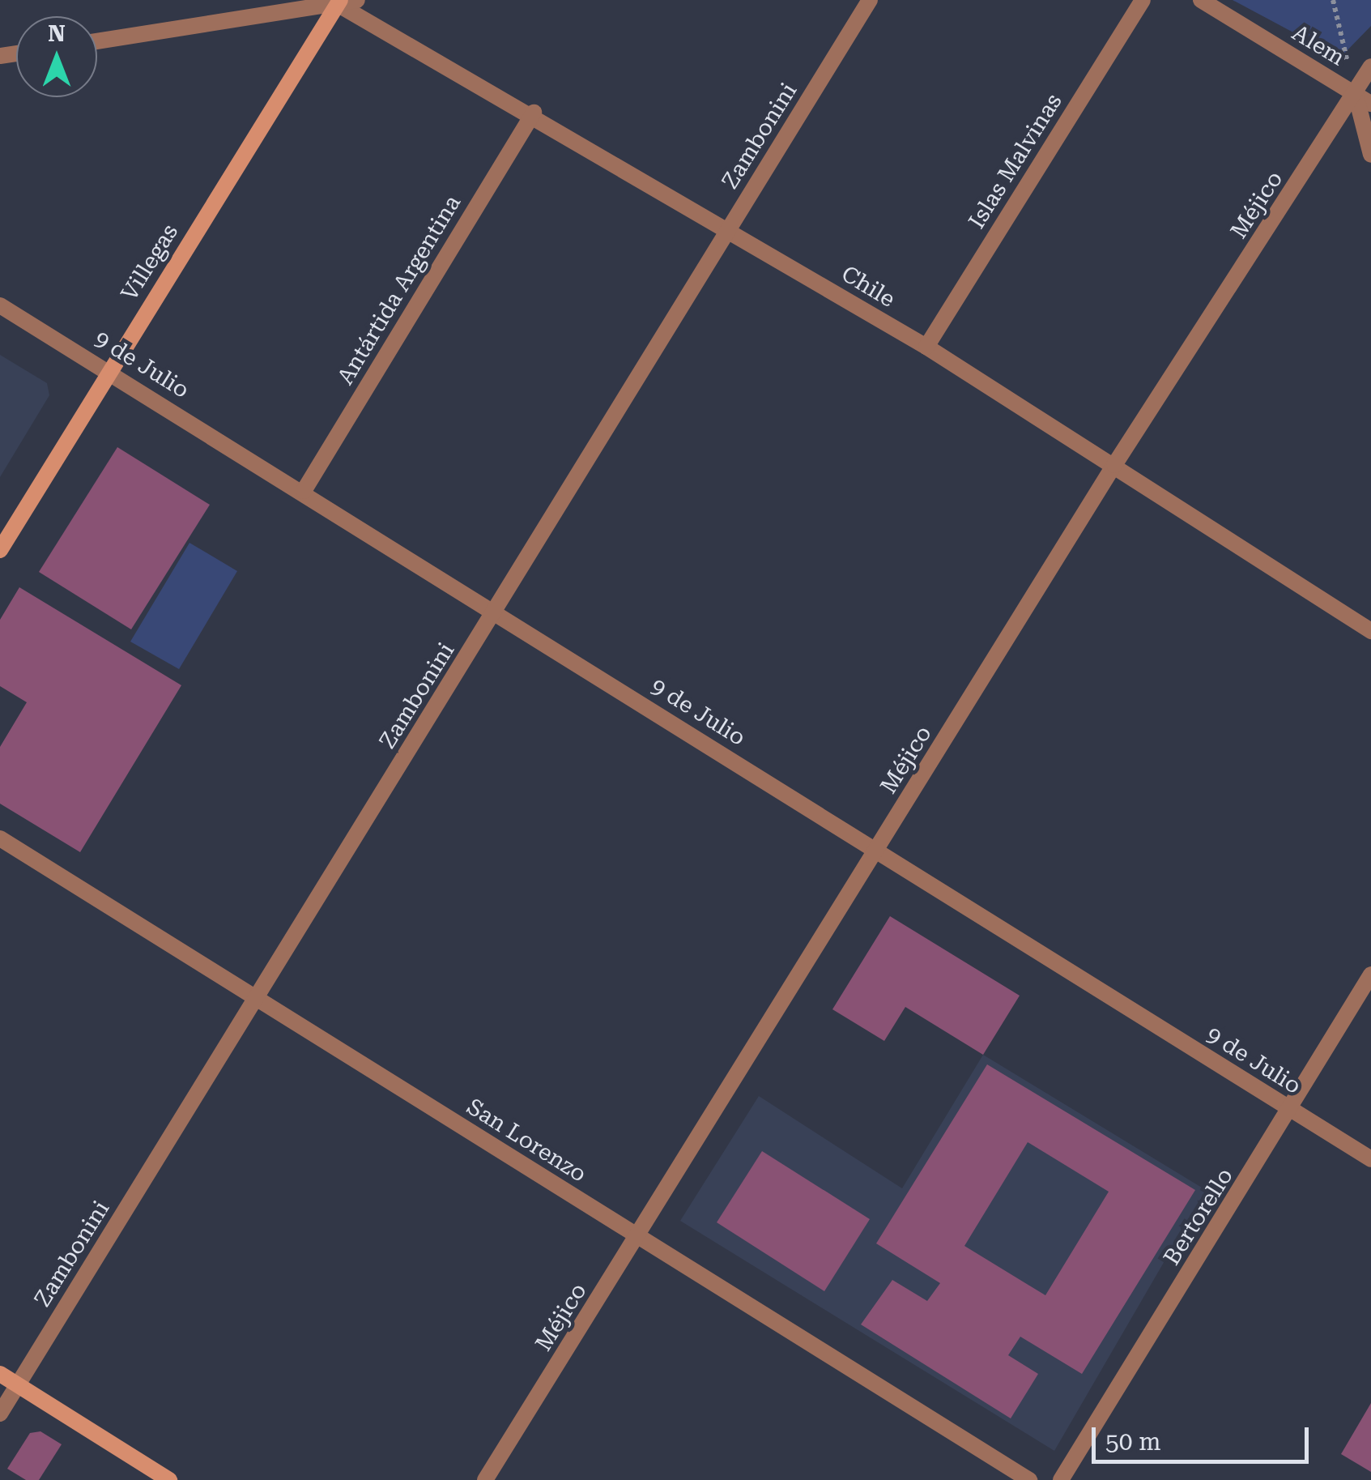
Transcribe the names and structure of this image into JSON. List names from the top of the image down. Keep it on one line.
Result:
{"streets":{"street":["Alem","Zambonini","Islas Malvinas","Méjico","Villegas","Chile","Antártida Argentina","9 de Julio","San Lorenzo","Bertorello"]},"crossings":[["Alem","Méjico"],["Zambonini","Chile"],["Zambonini","9 de Julio"],["Zambonini","San Lorenzo"],["Islas Malvinas","Chile"],["Méjico","Chile"],["Méjico","9 de Julio"],["Méjico","San Lorenzo"],["Villegas","Chile"],["Villegas","9 de Julio"],["Chile","Antártida Argentina"],["Antártida Argentina","9 de Julio"],["9 de Julio","Bertorello"]],"scale_bar":"50 m","north":"top"}
